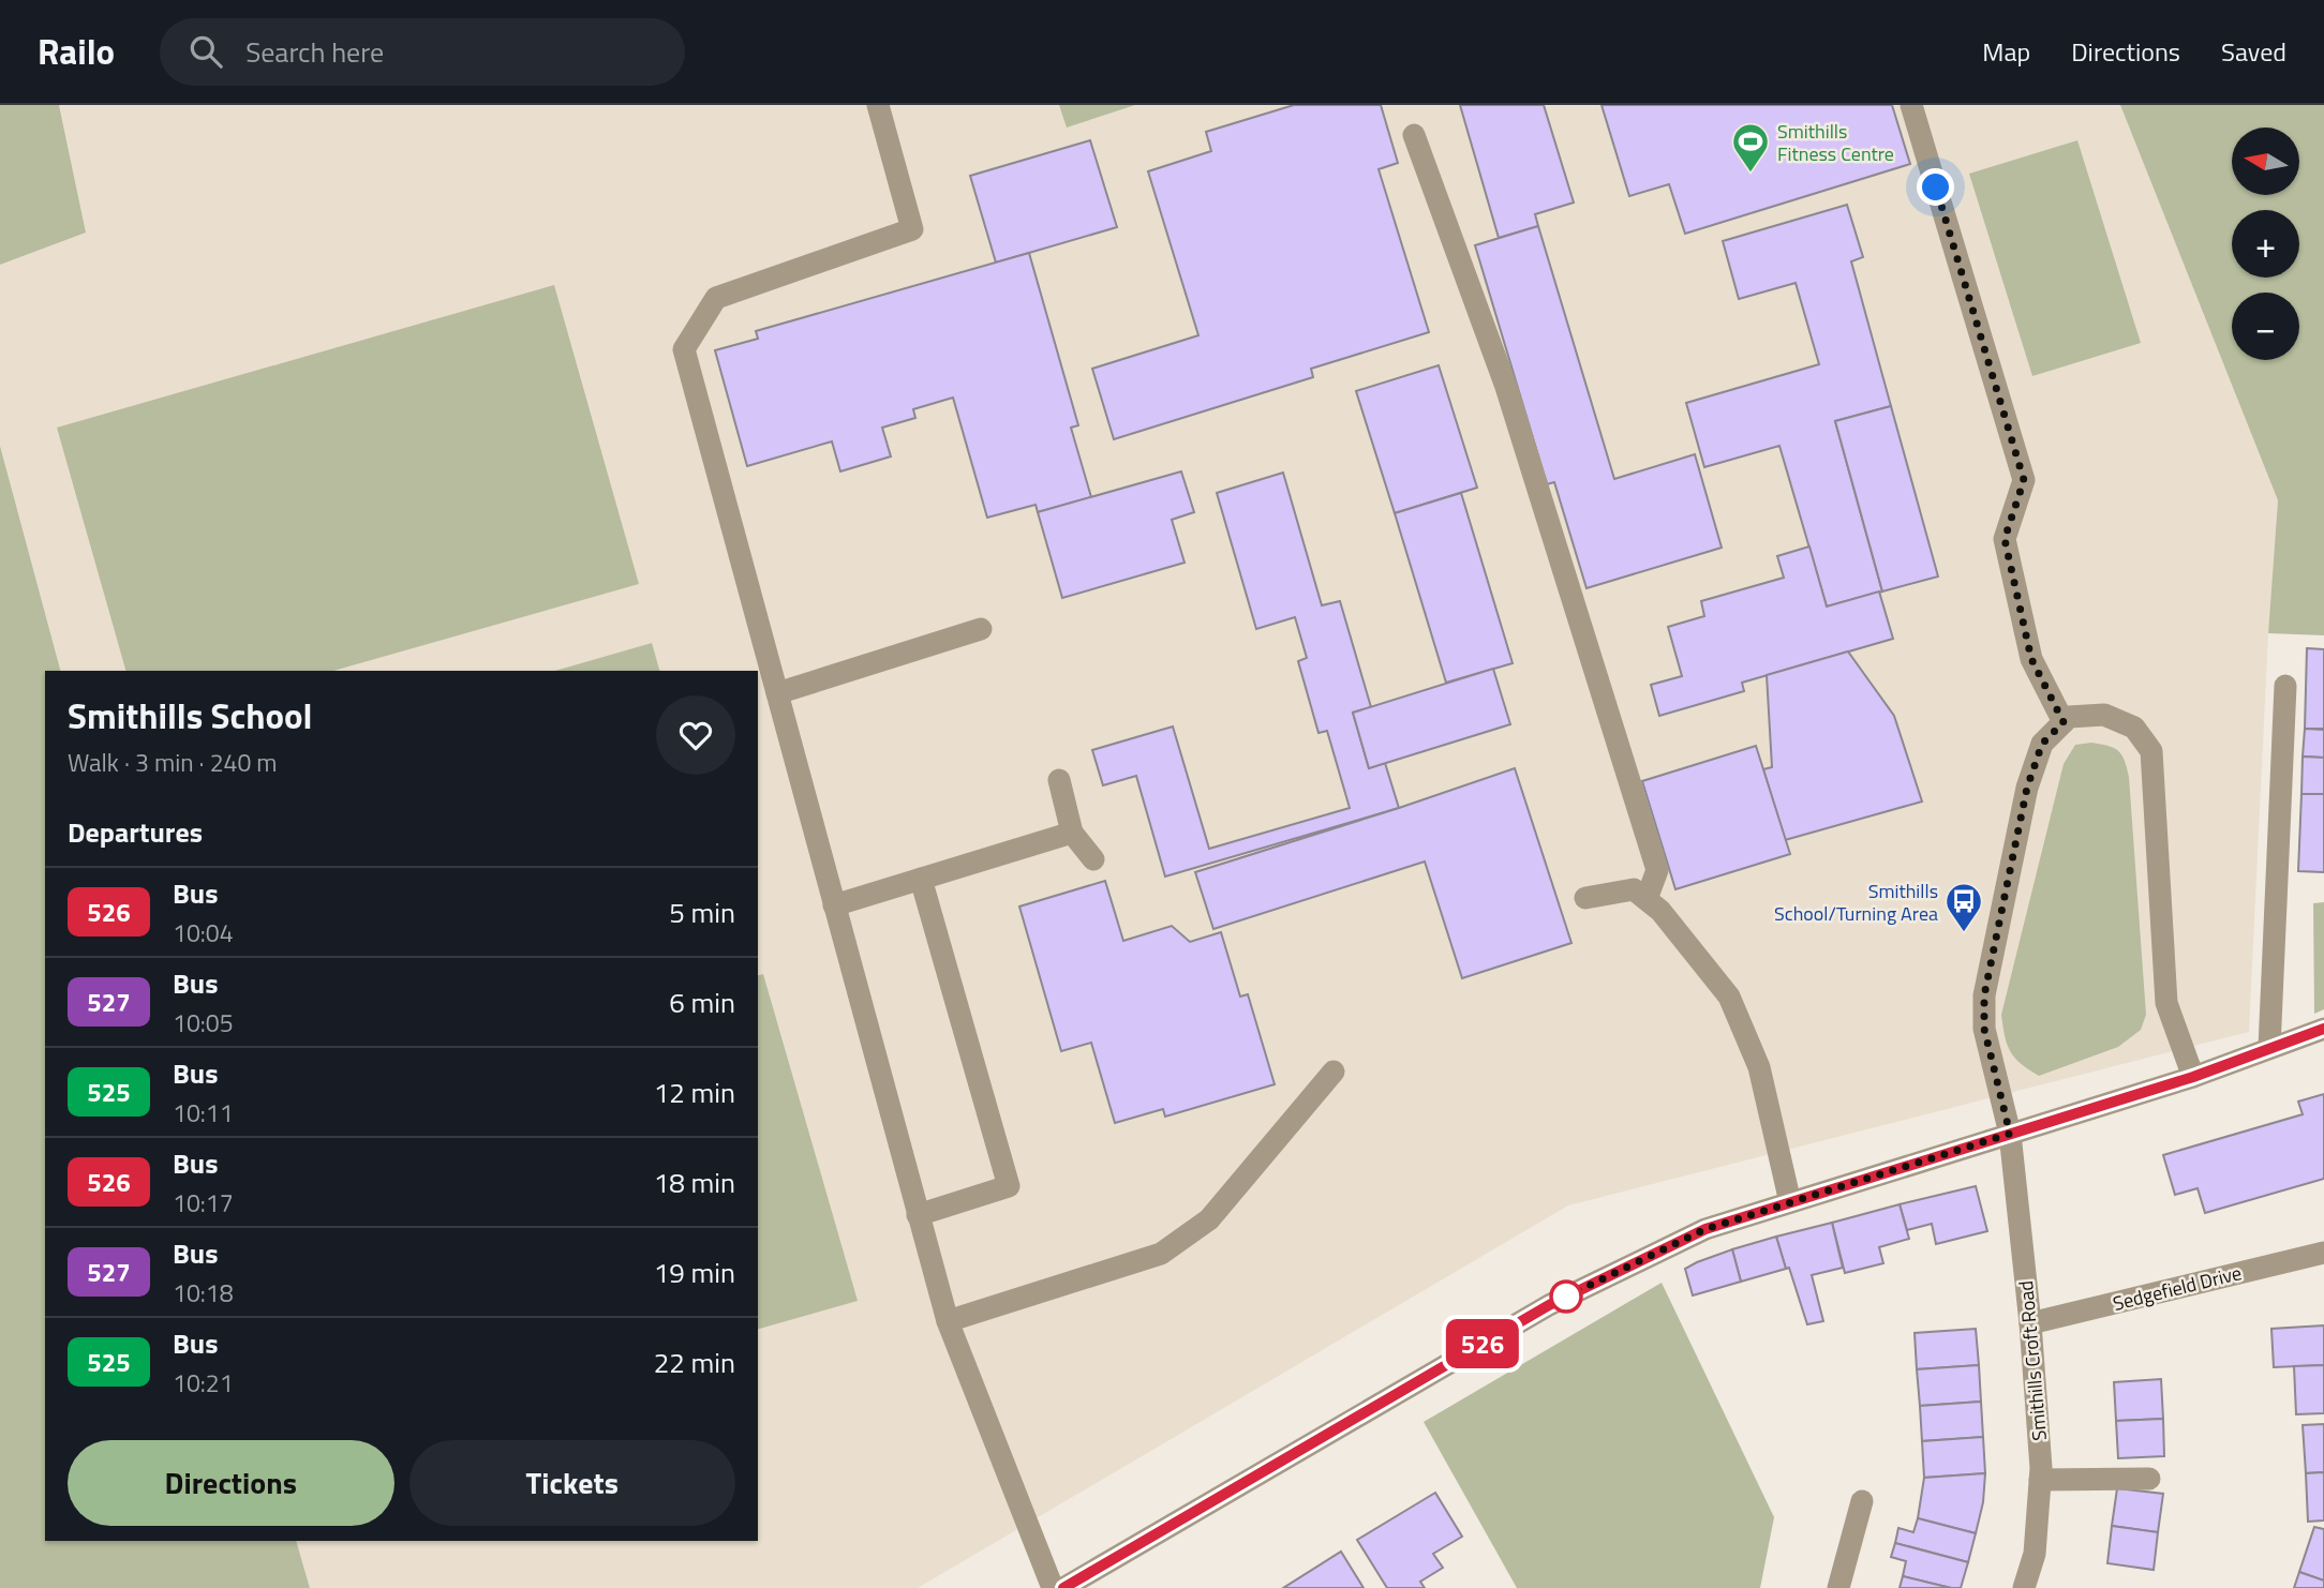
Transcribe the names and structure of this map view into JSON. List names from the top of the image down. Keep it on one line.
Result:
{"streets":{"street":["Sedgefield Drive","Smithills Croft Road"]},"crossings":[["Sedgefield Drive","Smithills Croft Road"]],"places":{"sports":["Smithills Fitness Centre"],"bus stop":["Smithills School/Turning Area"]},"lines":["bus line 526"],"north":"left","page":{"header":"Railo","search":"Search here","nav":["Map","Directions","Saved"],"on_map":"526","map_buttons":["+","−"],"heading":[["Smithills School","Walk · 3 min · 240 m"],"Departures"],"list":[{"mark":"526","name":"Bus","note":"10:04","value":"5 min"},{"mark":"527","name":"Bus","note":"10:05","value":"6 min"},{"mark":"525","name":"Bus","note":"10:11","value":"12 min"},{"mark":"526","name":"Bus","note":"10:17","value":"18 min"},{"mark":"527","name":"Bus","note":"10:18","value":"19 min"},{"mark":"525","name":"Bus","note":"10:21","value":"22 min"}],"buttons":["Directions","Tickets"]}}
